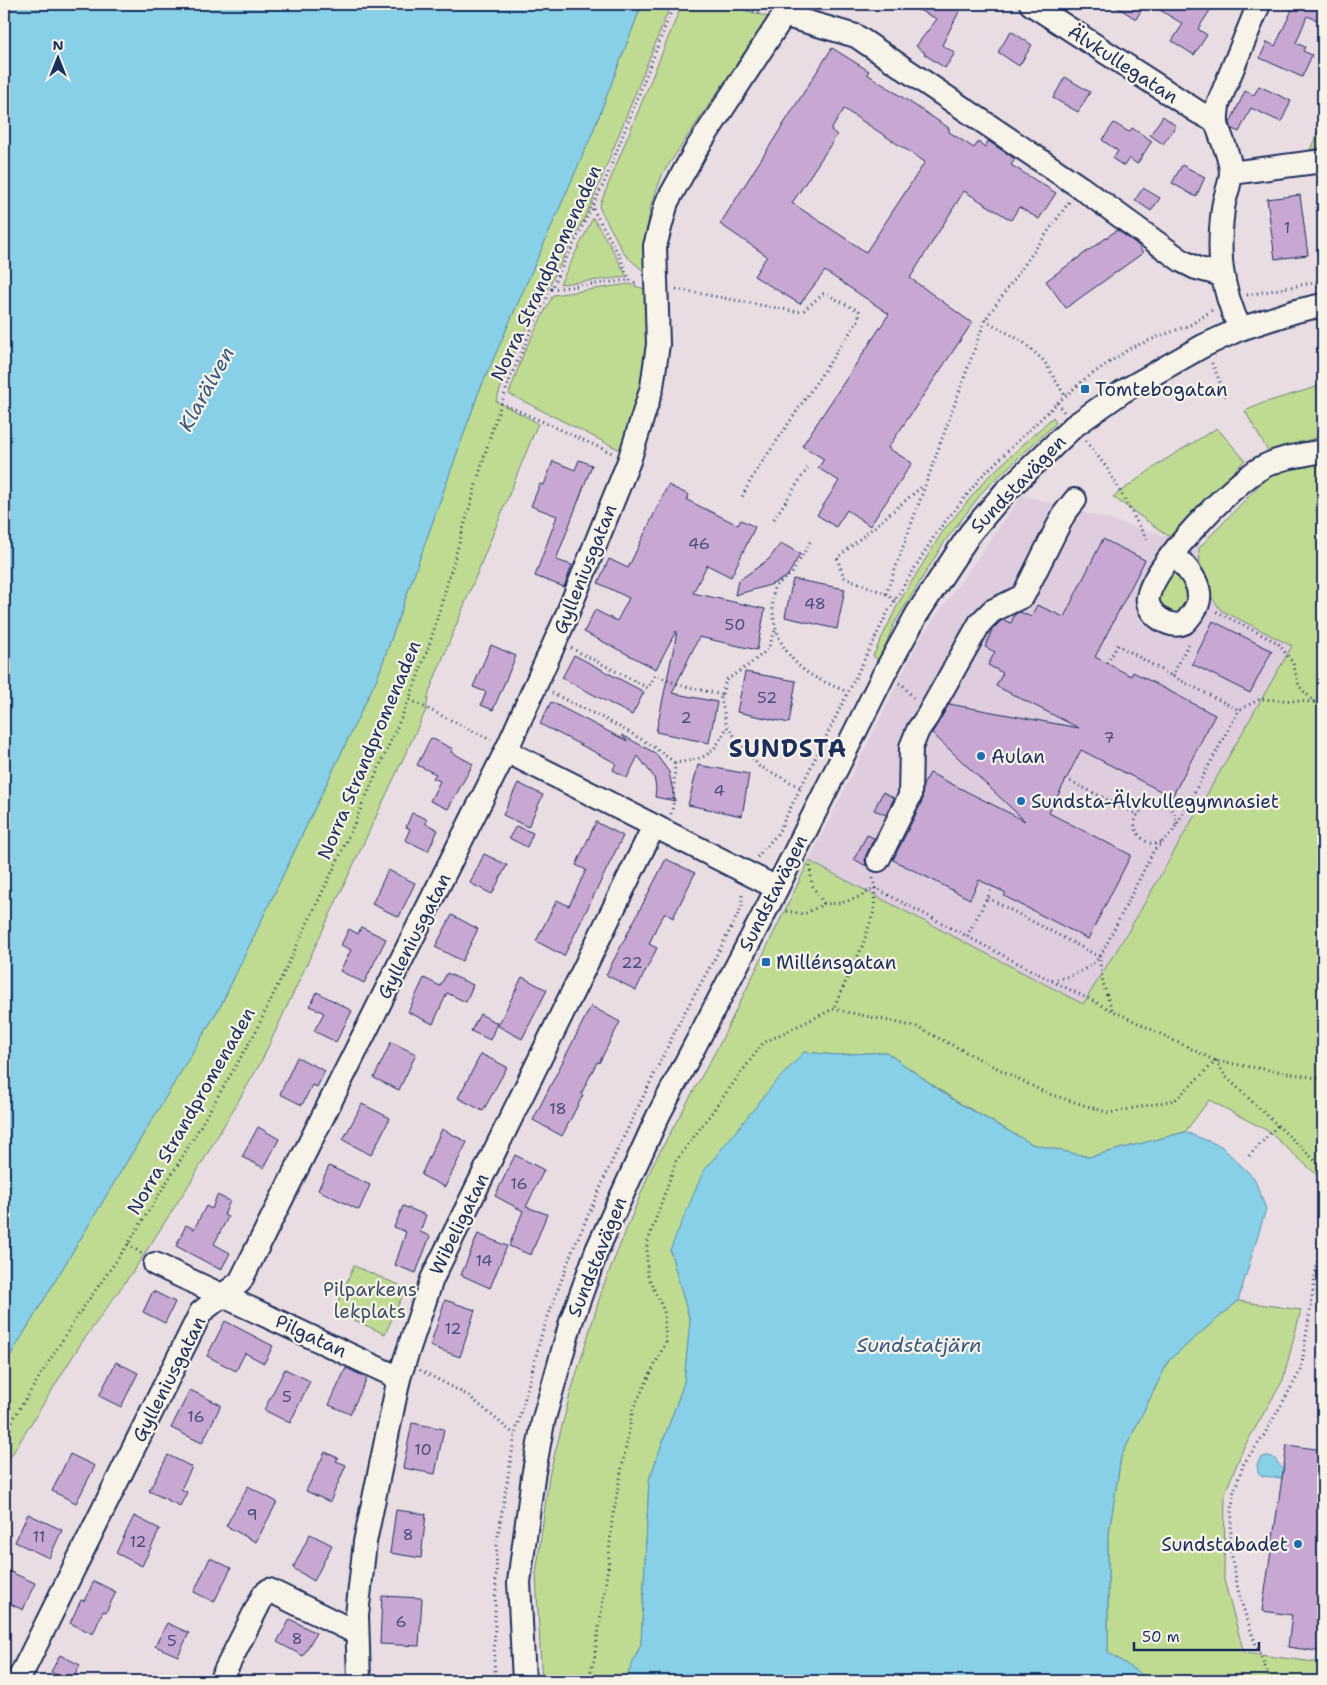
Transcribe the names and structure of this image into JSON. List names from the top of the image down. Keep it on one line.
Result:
{"streets":{"street":["Älvkullegatan","Sundstavägen","Gylleniusgatan","Wibeligatan","Pilgatan"],"path":["Norra Strandpromenaden"]},"crossings":[["Gylleniusgatan","Pilgatan"],["Wibeligatan","Pilgatan"]],"districts":["SUNDSTA"],"water":["Klarälven","Sundstatjärn"],"parks":["Pilparkens lekplats"],"places":{"transit":["Tomtebogatan","Millénsgatan"],"other":["Aulan","Sundsta-Älvkullegymnasiet","Sundstabadet"]},"house_numbers":["1","46","48","50","52","2","7","4","22","18","16","14","12","5","16","10","9","8","11","12","6","8","5"],"scale_bar":"50 m","north":"top"}
